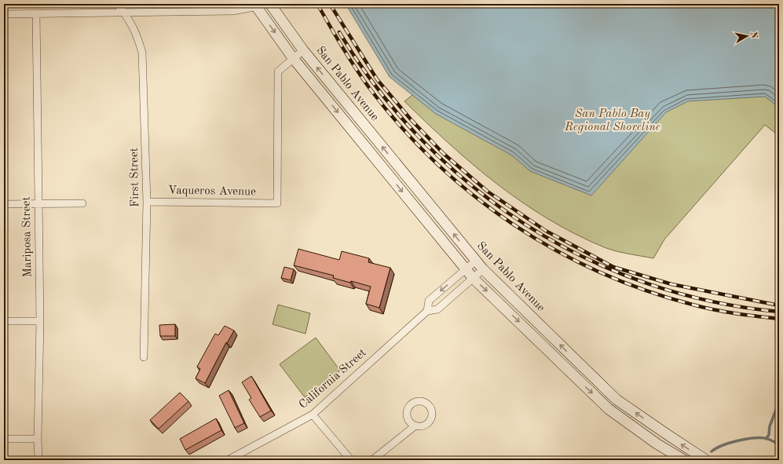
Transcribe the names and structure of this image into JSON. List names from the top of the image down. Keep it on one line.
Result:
{"streets":{"main road":["San Pablo Avenue"],"street":["First Street","Vaqueros Avenue","Mariposa Street","California Street"]},"crossings":[["San Pablo Avenue","Vaqueros Avenue"],["San Pablo Avenue","California Street"],["First Street","Vaqueros Avenue"]],"parks":["San Pablo Bay Regional Shoreline"],"north":"right"}
